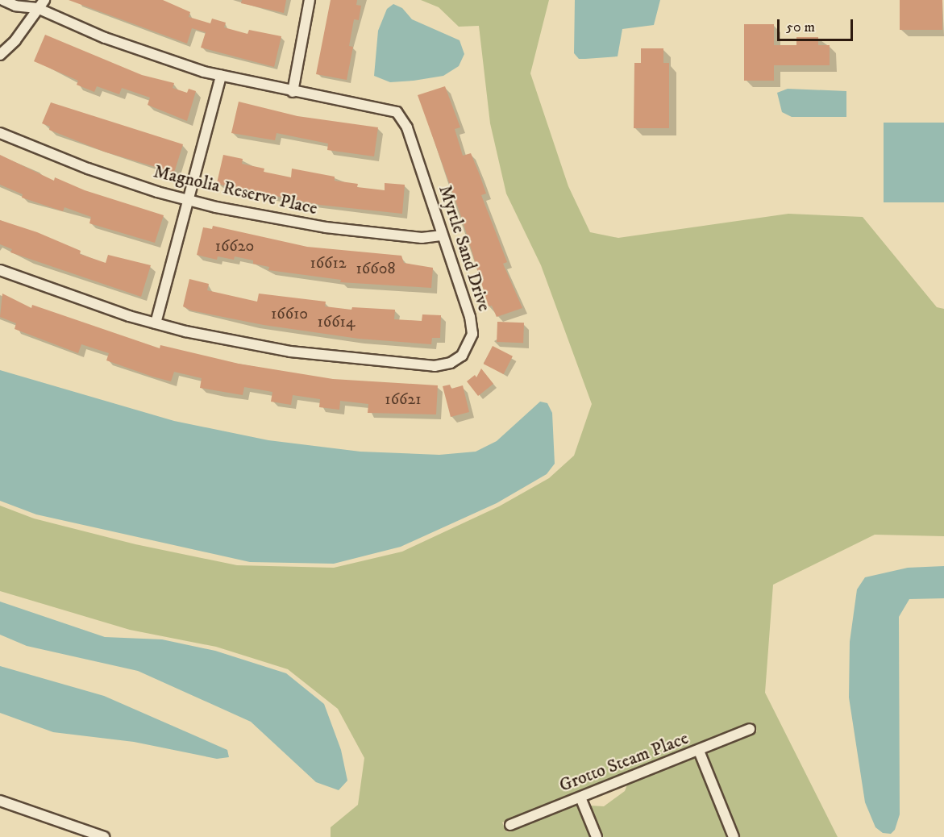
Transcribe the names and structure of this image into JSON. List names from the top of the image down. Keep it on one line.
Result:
{"streets":{"street":["Magnolia Reserve Place","Myrtle Sand Drive","Grotto Steam Place"]},"crossings":[["Magnolia Reserve Place","Myrtle Sand Drive"]],"house_numbers":["16620","16612","16608","16610","16614","16621"],"scale_bar":"50 m"}
